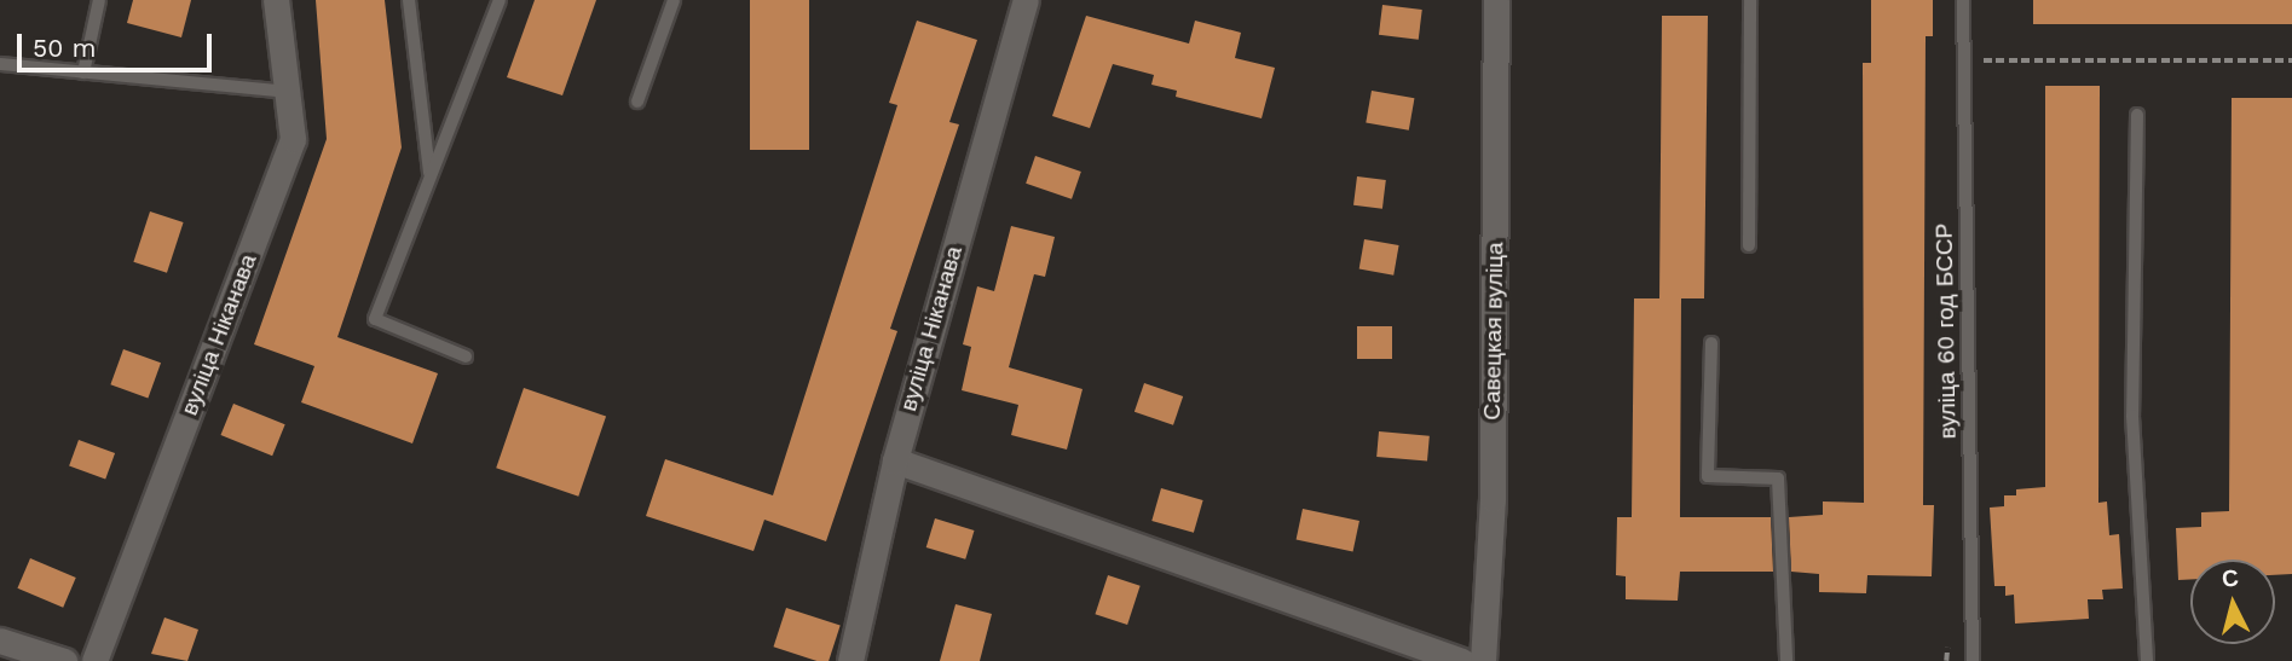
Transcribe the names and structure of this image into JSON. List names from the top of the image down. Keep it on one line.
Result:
{"streets":{"street":["вуліца Ніканава","Савецкая вуліца"],"lane":["вуліца 60 год БССР"]},"scale_bar":"50 m","north":"top"}
